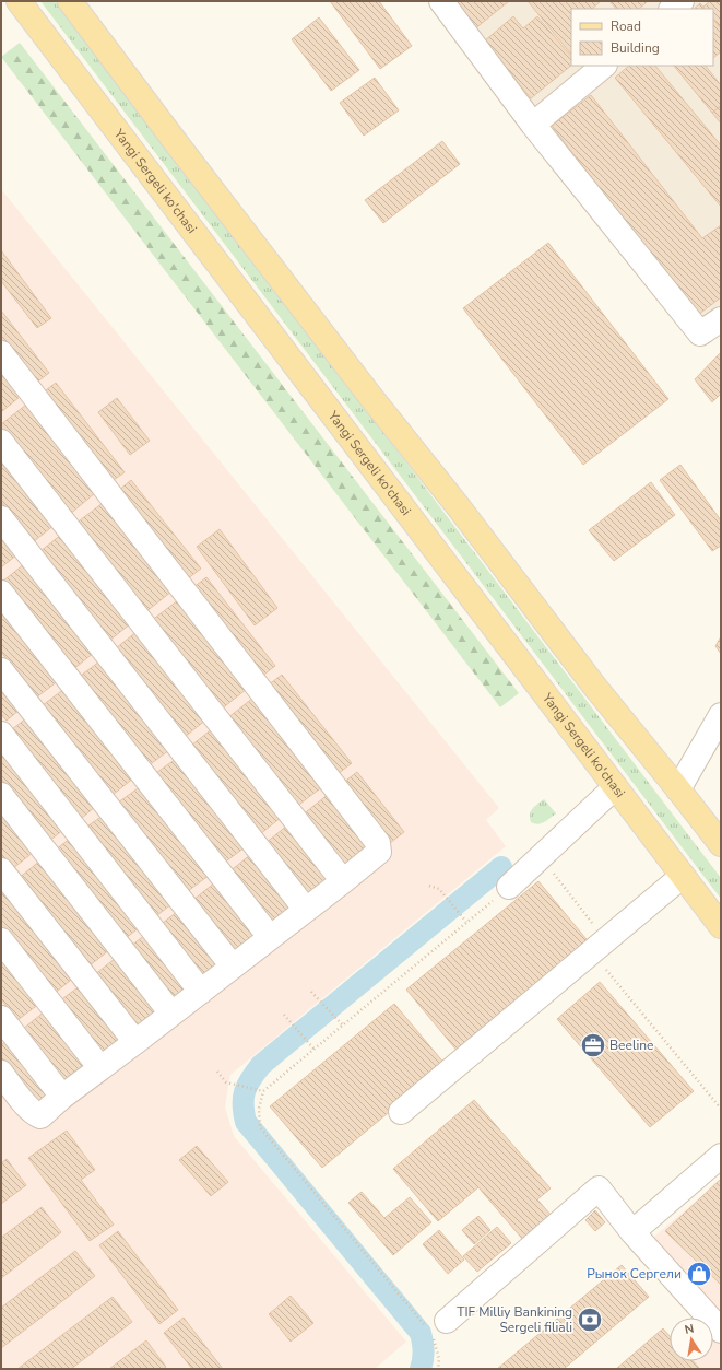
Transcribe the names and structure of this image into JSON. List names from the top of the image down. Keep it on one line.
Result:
{"streets":{"main road":["Yangi Sergeli ko'chasi"]},"places":{"office":["Beeline"],"shop":["Рынок Сергели"],"bank":["TIF Milliy Bankining Sergeli filiali"]},"legend":["Road","Building"],"north":"top"}
